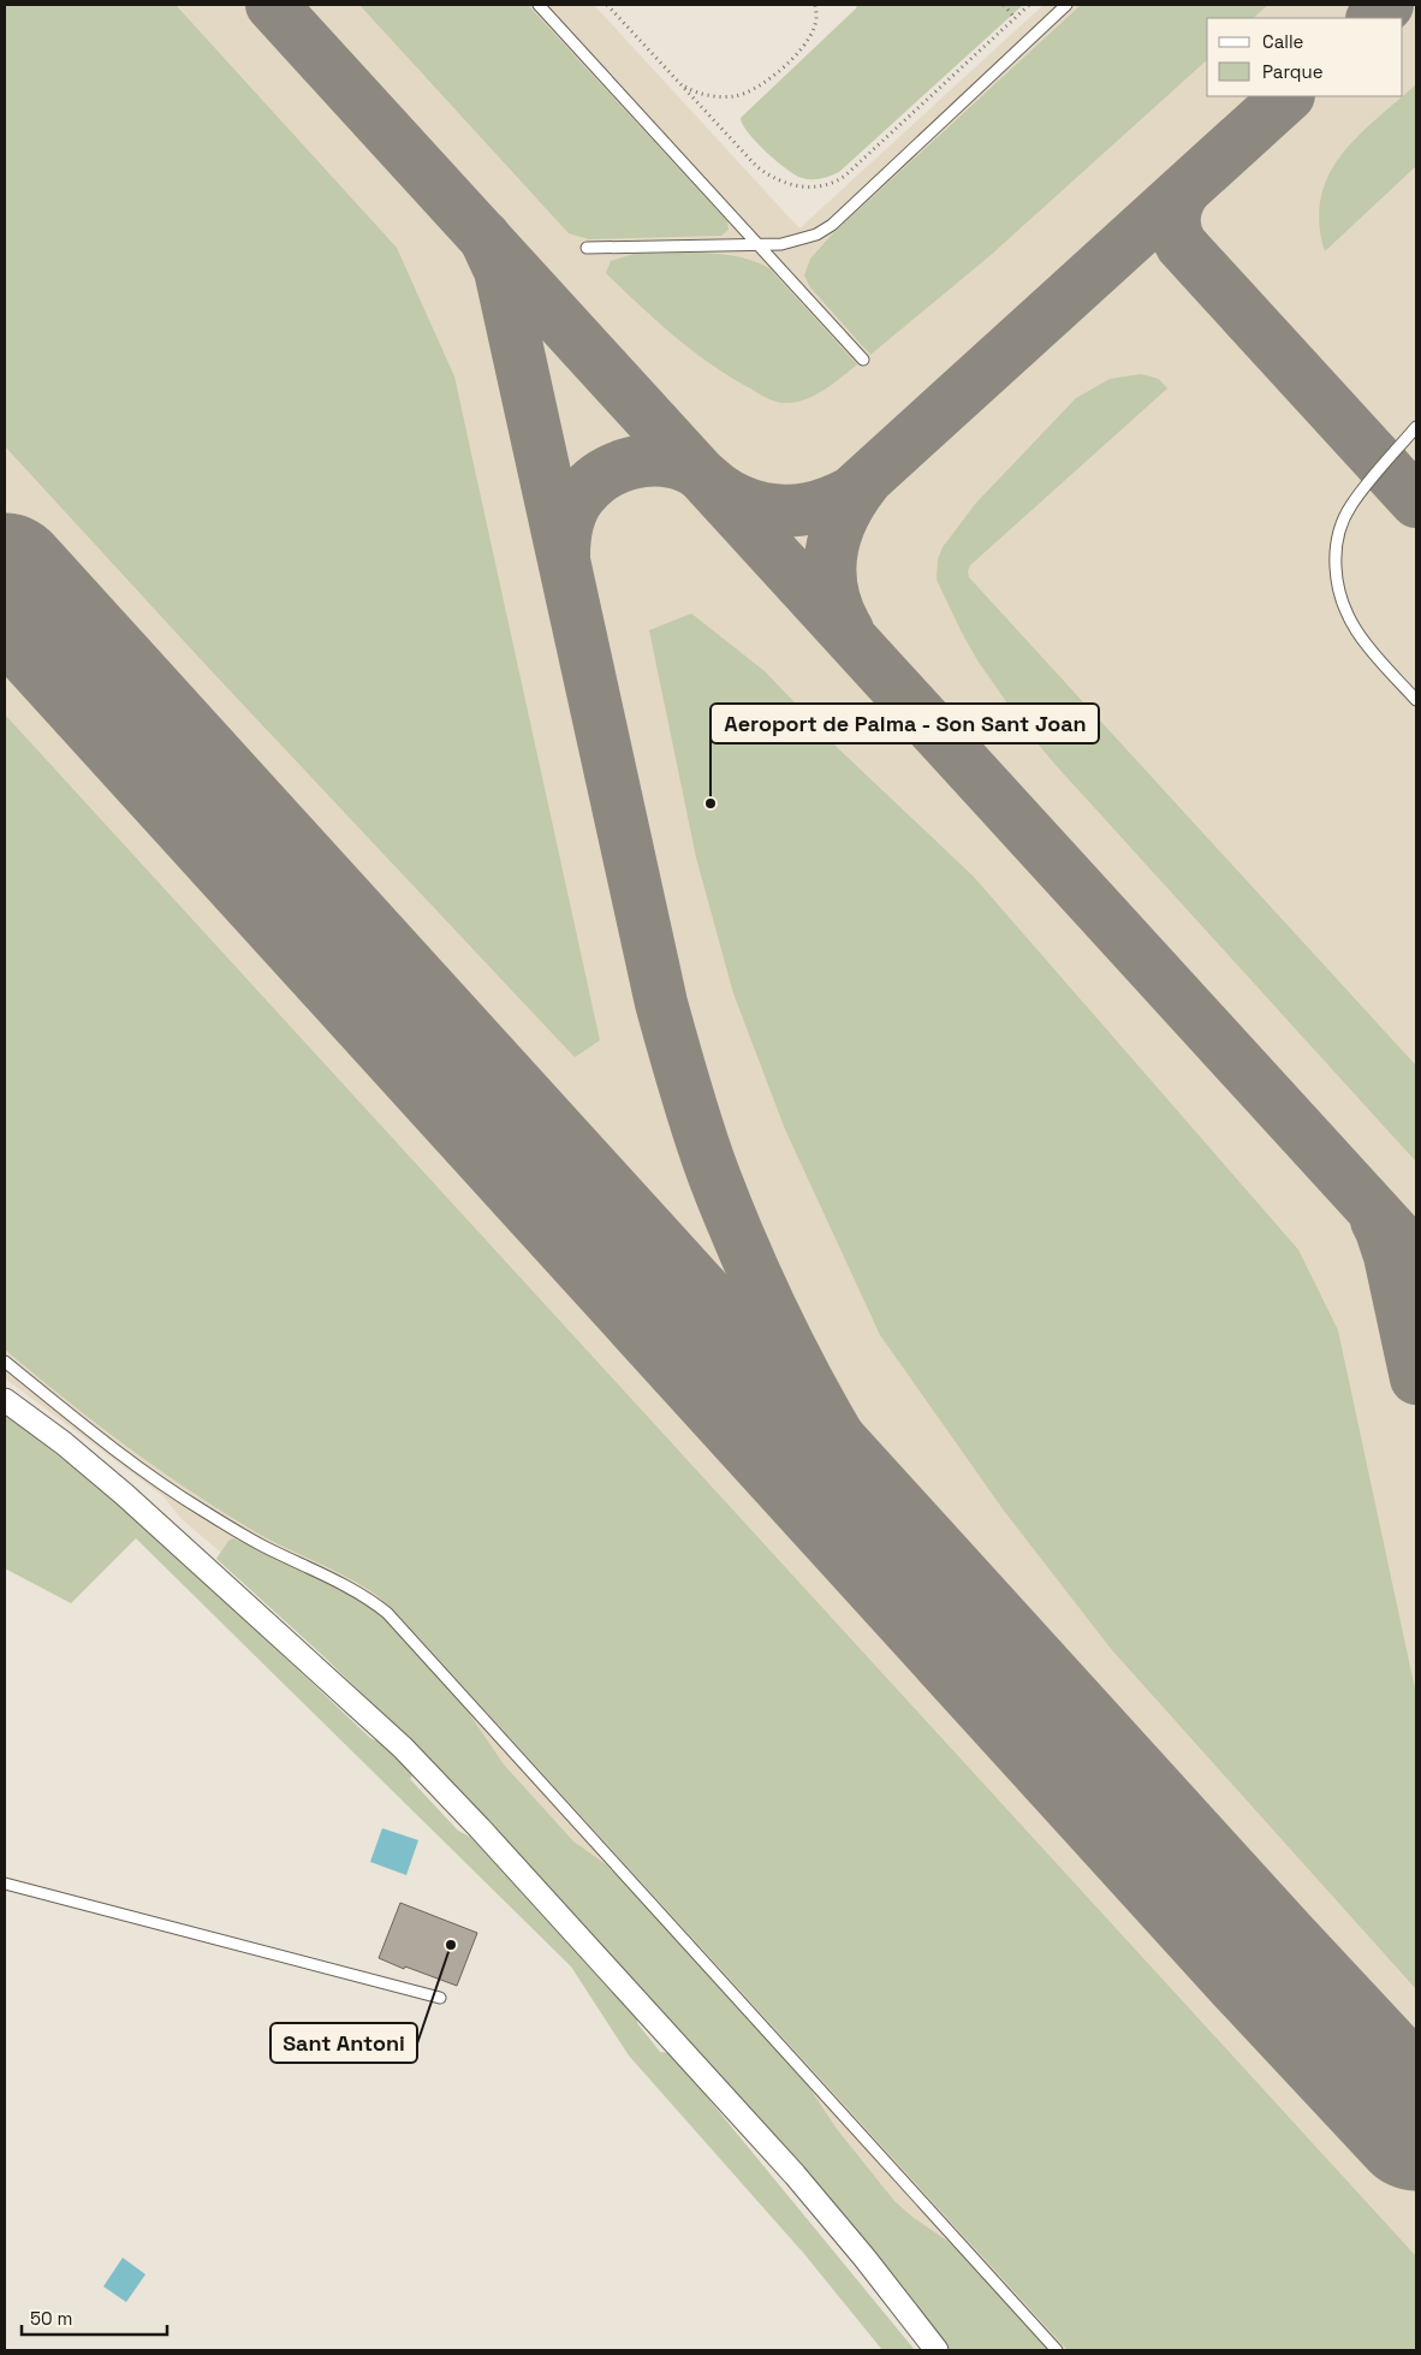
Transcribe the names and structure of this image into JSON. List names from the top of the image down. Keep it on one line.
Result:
{"places":["Aeroport de Palma - Son Sant Joan","Sant Antoni"],"legend":["Calle","Parque"],"scale_bar":"50 m"}
